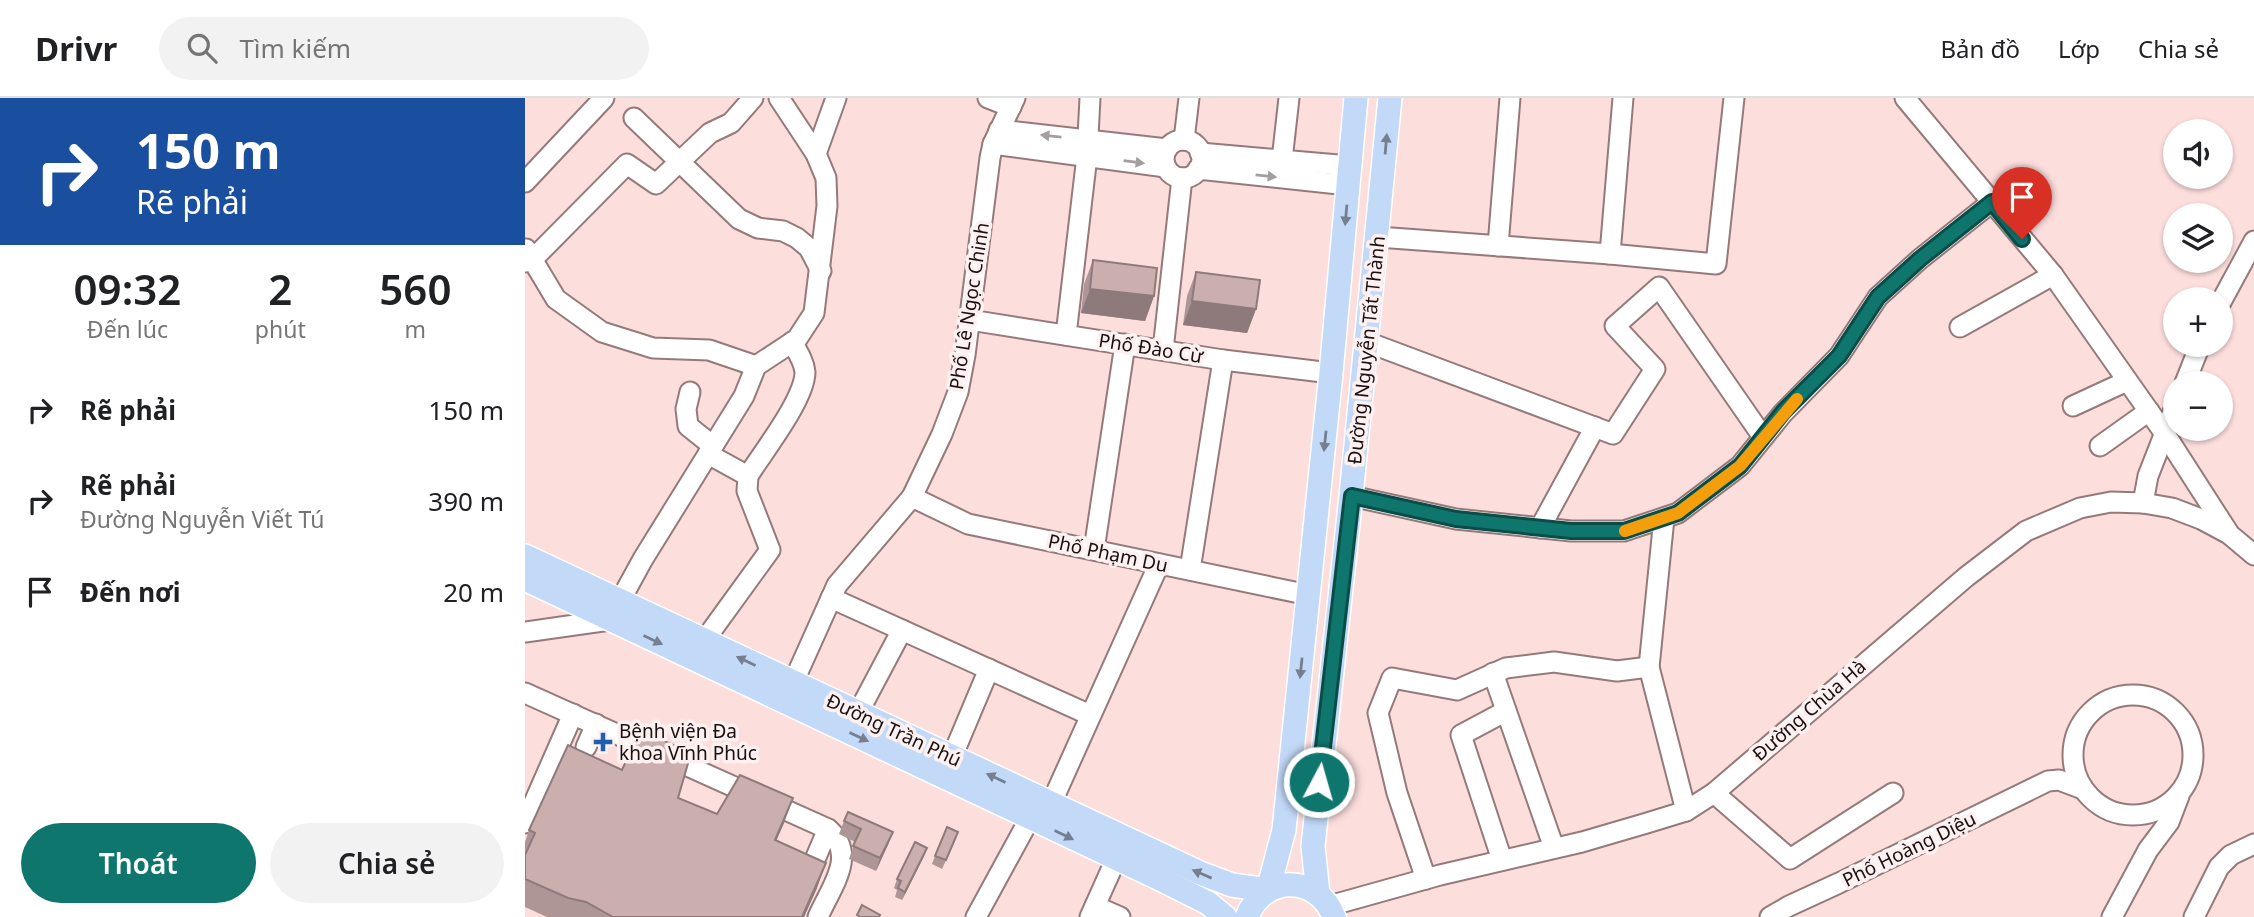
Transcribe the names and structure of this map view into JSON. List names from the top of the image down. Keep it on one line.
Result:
{"streets":{"main road":["Đường Nguyễn Tất Thành","Đường Trần Phú"],"street":["Phố Lê Ngọc Chinh","Phố Đào Cừ","Phố Phạm Du","Đường Chùa Hà","Phố Hoàng Diệu"]},"crossings":[["Phố Lê Ngọc Chinh","Phố Đào Cừ"],["Phố Lê Ngọc Chinh","Phố Phạm Du"],["Phố Lê Ngọc Chinh","Đường Trần Phú"],["Phố Đào Cừ","Đường Nguyễn Tất Thành"],["Đường Nguyễn Tất Thành","Phố Phạm Du"],["Đường Nguyễn Tất Thành","Đường Chùa Hà"],["Đường Nguyễn Tất Thành","Đường Trần Phú"],["Đường Chùa Hà","Đường Trần Phú"]],"places":{"health":["Bệnh viện Đa khoa Vĩnh Phúc"]},"page":{"header":"Drivr","search":"Tìm kiếm","nav":["Bản đồ","Lớp","Chia sẻ"],"turn":["150 m","Rẽ phải"],"map_buttons":["+","−"],"eta":["09:32","Đến lúc","2","phút","560","m"],"list":[{"name":"Rẽ phải","value":"150 m"},{"name":"Rẽ phải","note":"Đường Nguyễn Viết Tú","value":"390 m"},{"name":"Đến nơi","value":"20 m"}],"buttons":["Thoát","Chia sẻ"]}}
